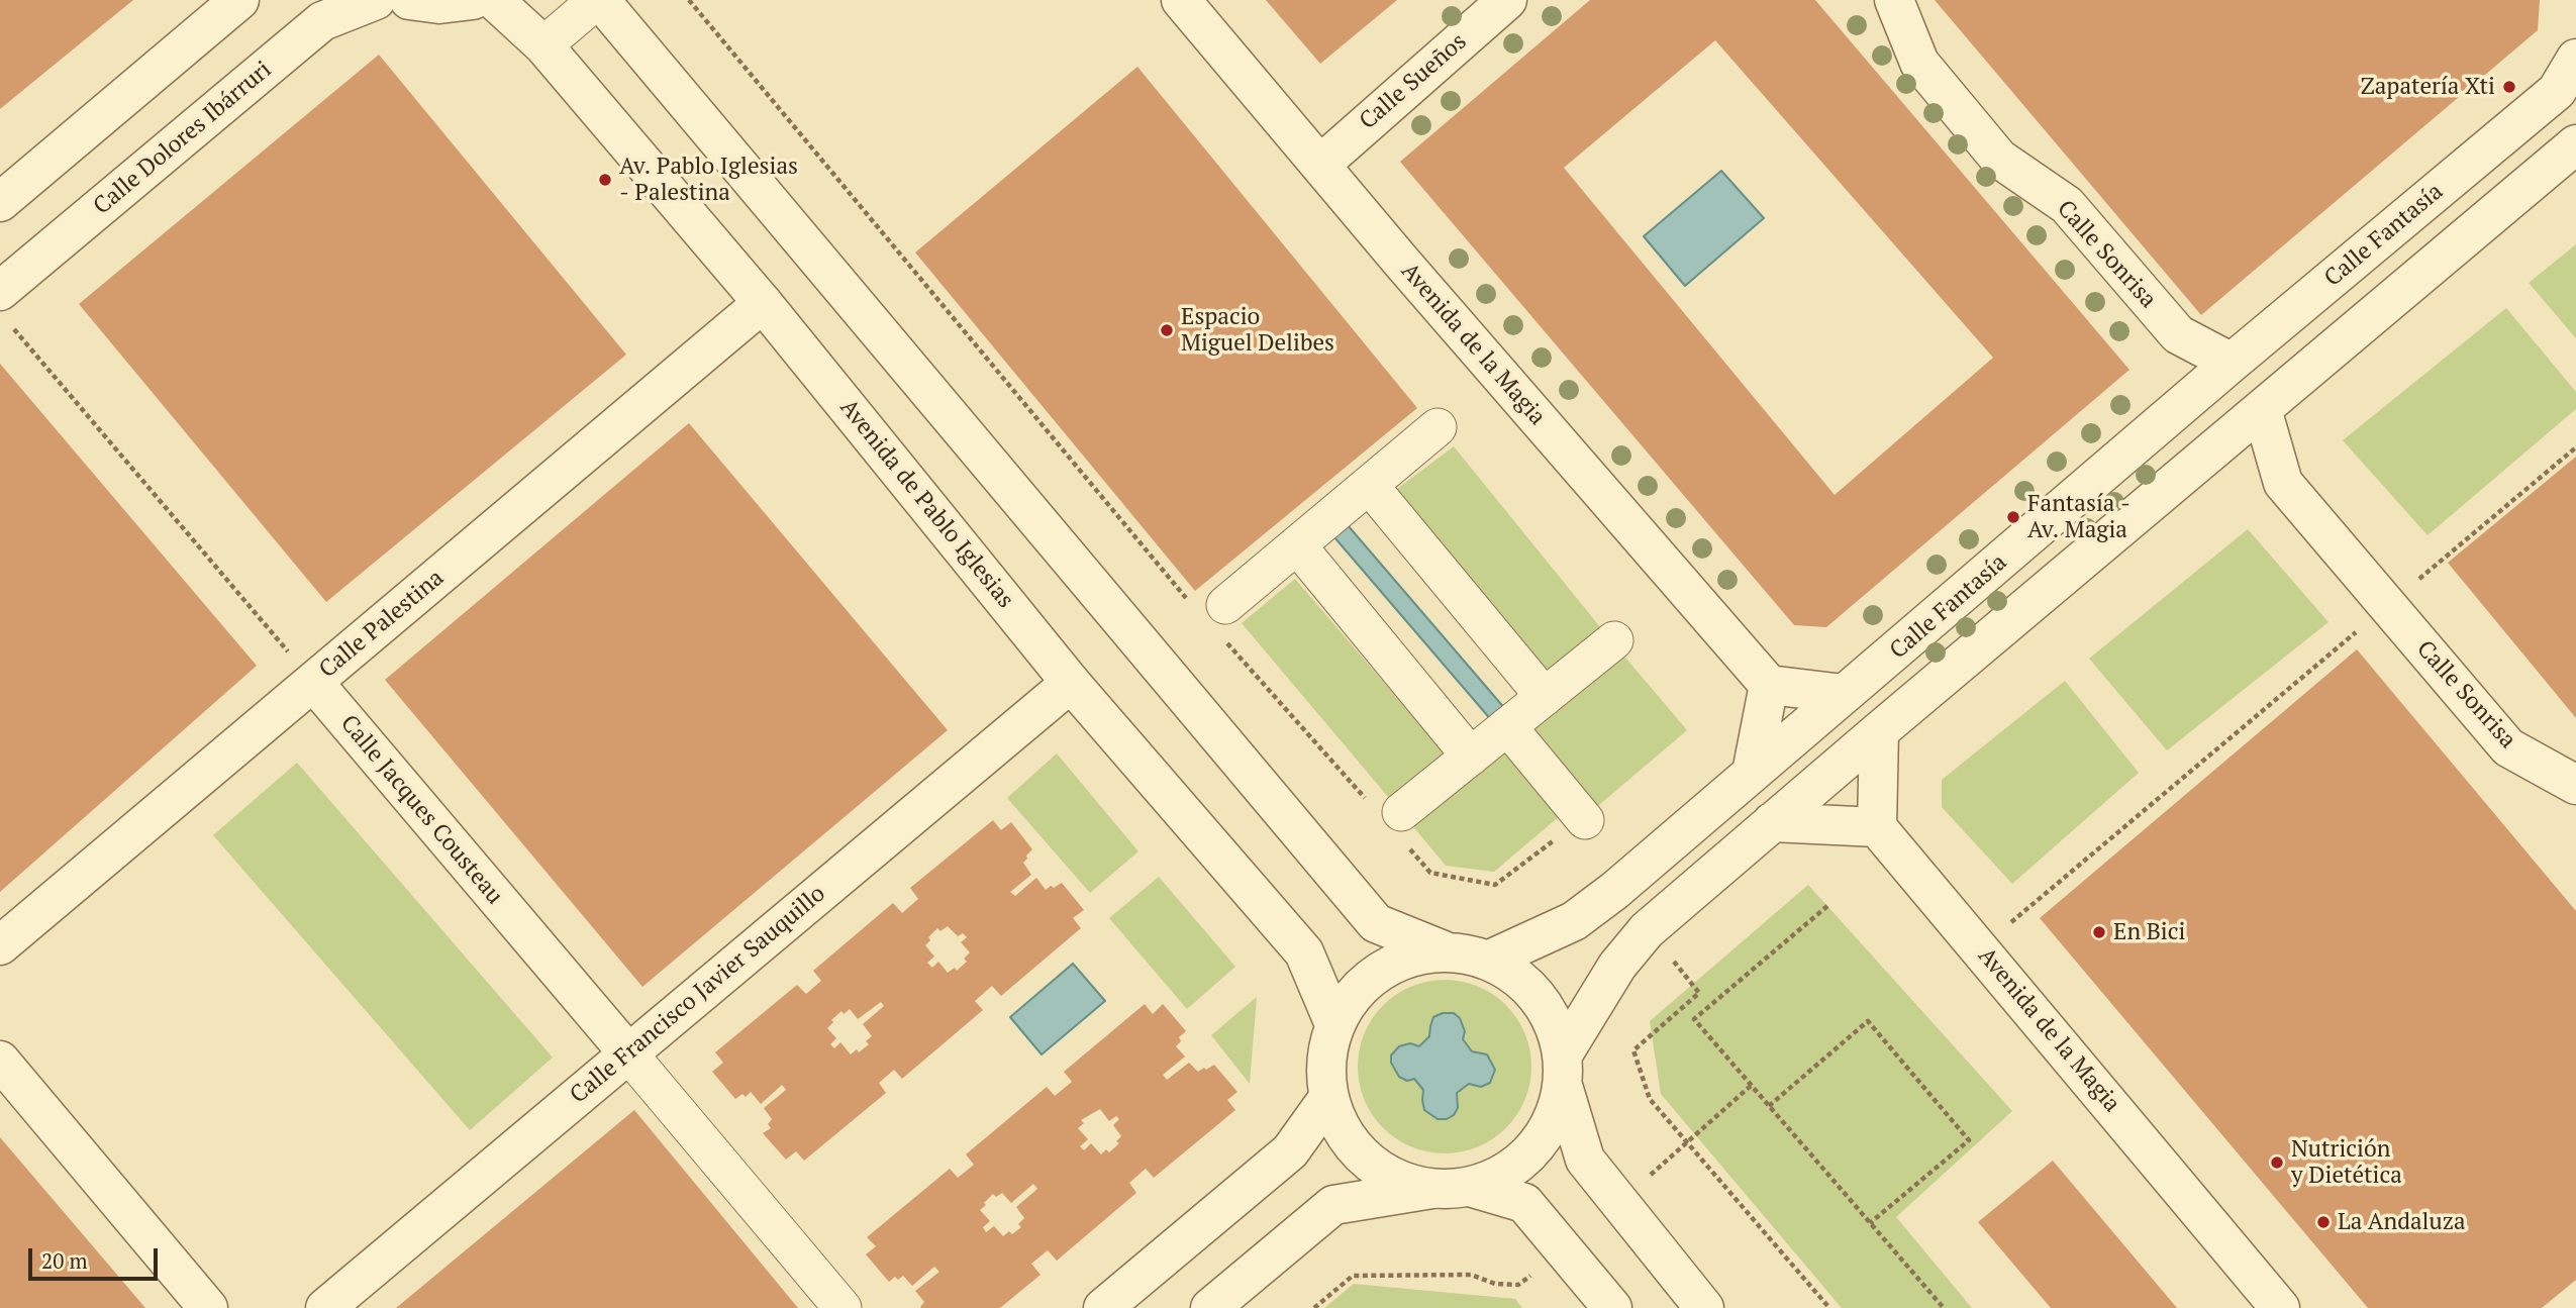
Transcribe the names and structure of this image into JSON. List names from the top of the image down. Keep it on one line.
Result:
{"streets":{"street":["Calle Sueños","Calle Dolores Ibárruri","Calle Fantasía","Calle Sonrisa","Avenida de la Magia","Avenida de Pablo Iglesias","Calle Palestina","Calle Jacques Cousteau","Calle Francisco Javier Sauquillo"]},"crossings":[["Calle Sueños","Avenida de la Magia"],["Calle Fantasía","Calle Sonrisa"],["Calle Fantasía","Avenida de Pablo Iglesias"],["Avenida de Pablo Iglesias","Calle Palestina"],["Avenida de Pablo Iglesias","Calle Francisco Javier Sauquillo"],["Calle Palestina","Calle Jacques Cousteau"],["Calle Jacques Cousteau","Calle Francisco Javier Sauquillo"]],"places":["Zapatería Xti","Av. Pablo Iglesias - Palestina","Espacio Miguel Delibes","Fantasía - Av. Magia","En Bici","Nutrición y Dietética","La Andaluza"],"scale_bar":"20 m"}
